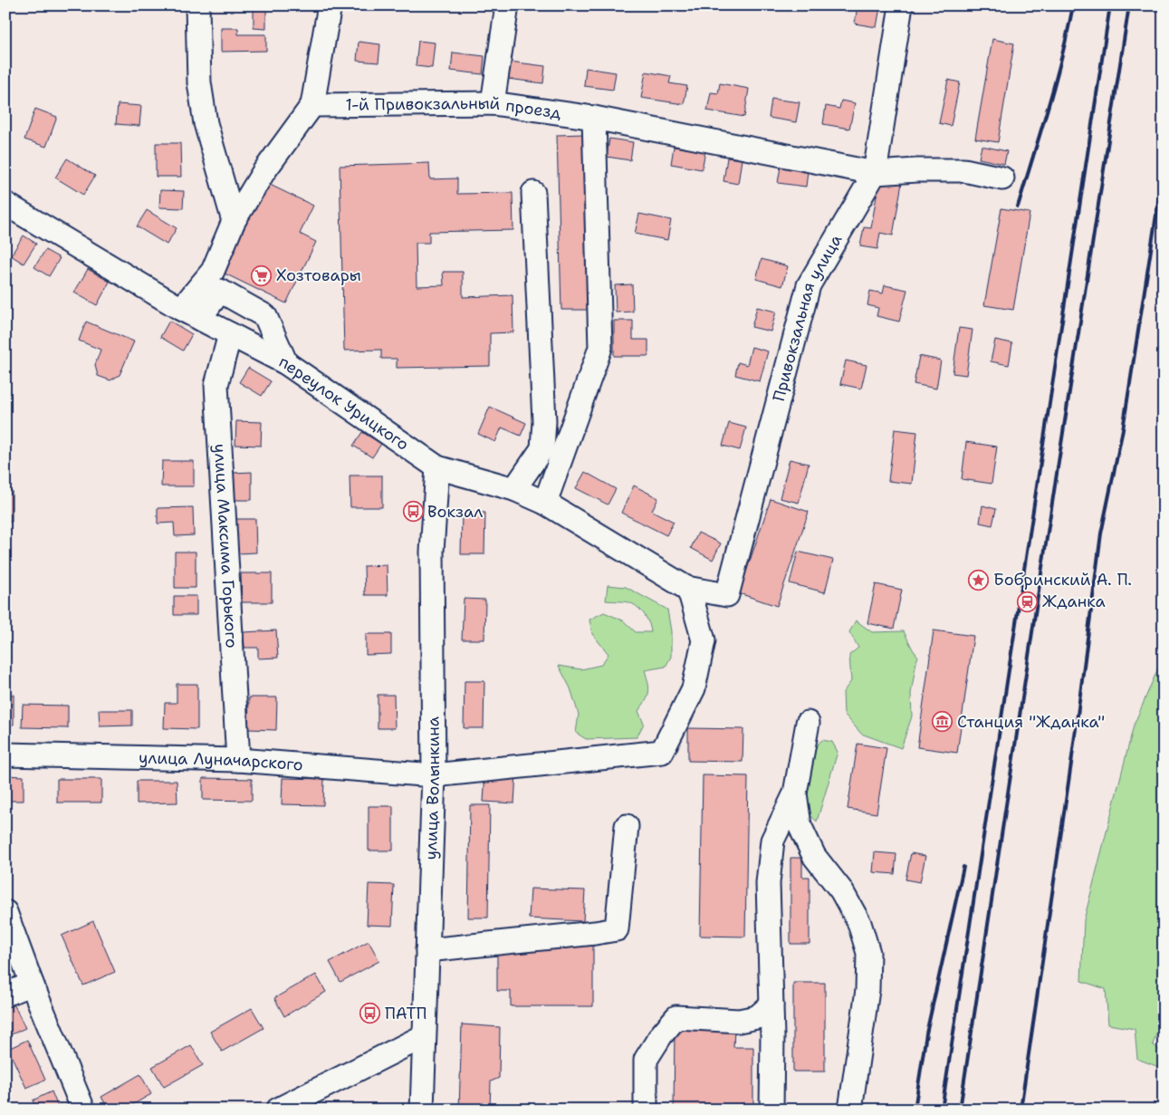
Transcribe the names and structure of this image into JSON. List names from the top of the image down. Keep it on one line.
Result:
{"streets":{"street":["1-й Привокзальный проезд","Привокзальная улица","переулок Урицкого","улица Максима Горького","улица Луначарского","улица Волынкина"]},"crossings":[["1-й Привокзальный проезд","Привокзальная улица"],["Привокзальная улица","переулок Урицкого"],["Привокзальная улица","улица Луначарского"],["переулок Урицкого","улица Максима Горького"],["переулок Урицкого","улица Луначарского"],["переулок Урицкого","улица Волынкина"],["улица Максима Горького","улица Луначарского"],["улица Луначарского","улица Волынкина"]],"places":{"supermarket":["Хозтовары"],"bus stop":["Вокзал","ПАТП"],"place":["Бобринский А. П."],"station":["Жданка"],"museum":["Станция \"Жданка\""]}}
